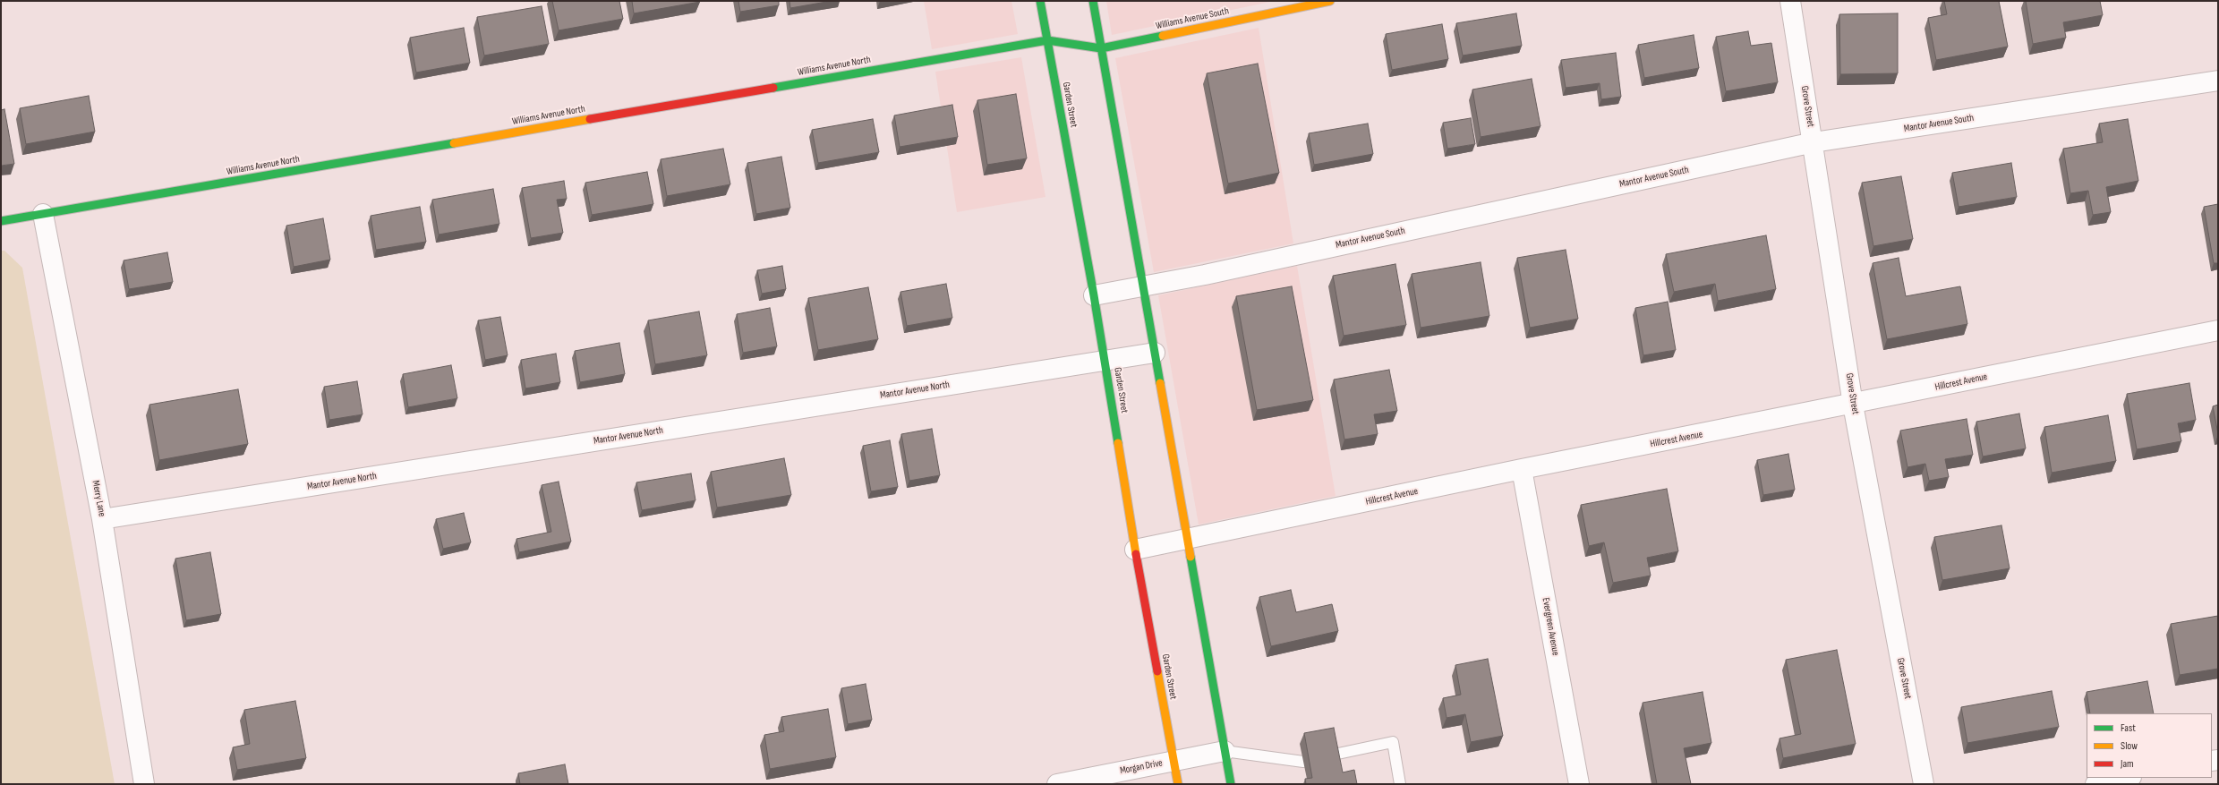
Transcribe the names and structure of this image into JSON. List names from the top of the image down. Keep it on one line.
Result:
{"streets":{"main road":["Williams Avenue South","Williams Avenue North","Garden Street"],"street":["Grove Street","Mantor Avenue South","Hillcrest Avenue","Mantor Avenue North","Merry Lane","Evergreen Avenue","Morgan Drive"]},"crossings":[["Williams Avenue South","Williams Avenue North"],["Williams Avenue North","Garden Street"],["Williams Avenue North","Merry Lane"],["Garden Street","Mantor Avenue South"],["Garden Street","Hillcrest Avenue"],["Garden Street","Mantor Avenue North"],["Garden Street","Morgan Drive"],["Grove Street","Mantor Avenue South"],["Grove Street","Hillcrest Avenue"],["Hillcrest Avenue","Evergreen Avenue"],["Mantor Avenue North","Merry Lane"]],"legend":["Fast","Slow","Jam"]}
